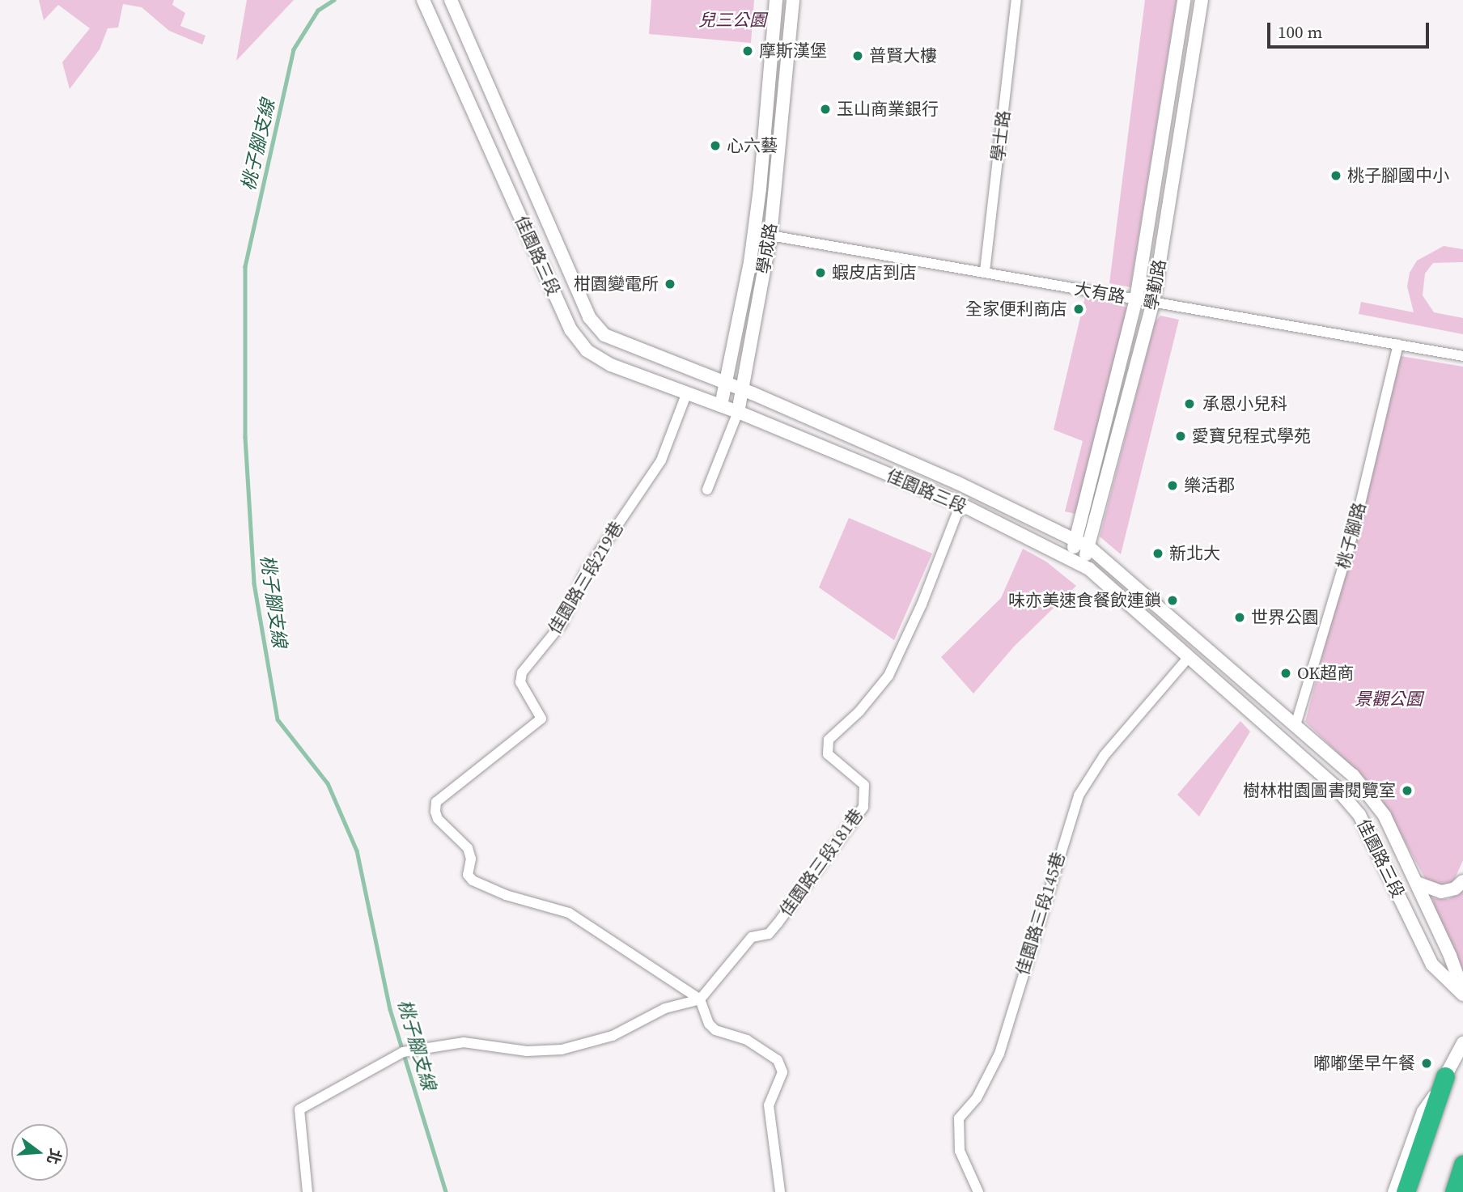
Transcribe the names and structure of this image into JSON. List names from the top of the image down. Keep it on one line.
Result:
{"streets":{"street":["學士路","學成路","佳園路三段","學勤路","大有路","桃子腳路","佳園路三段219巷","佳園路三段181巷","佳園路三段145巷"]},"crossings":[["學士路","大有路"],["學成路","佳園路三段"],["學成路","大有路"],["佳園路三段","學勤路"],["佳園路三段","桃子腳路"],["佳園路三段","佳園路三段219巷"],["佳園路三段","佳園路三段181巷"],["佳園路三段","佳園路三段145巷"],["學勤路","大有路"],["大有路","桃子腳路"],["佳園路三段219巷","佳園路三段181巷"]],"water":["桃子腳支線"],"parks":["兒三公園","景觀公園"],"places":["摩斯漢堡","普賢大樓","玉山商業銀行","心六藝","桃子腳國中小","蝦皮店到店","柑園變電所","全家便利商店","承恩小兒科","愛寶兒程式學苑","樂活郡","新北大","味亦美速食餐飲連鎖","世界公園","OK超商","樹林柑園圖書閱覽室","嘟嘟堡早午餐"],"scale_bar":"100 m","north":"right"}
